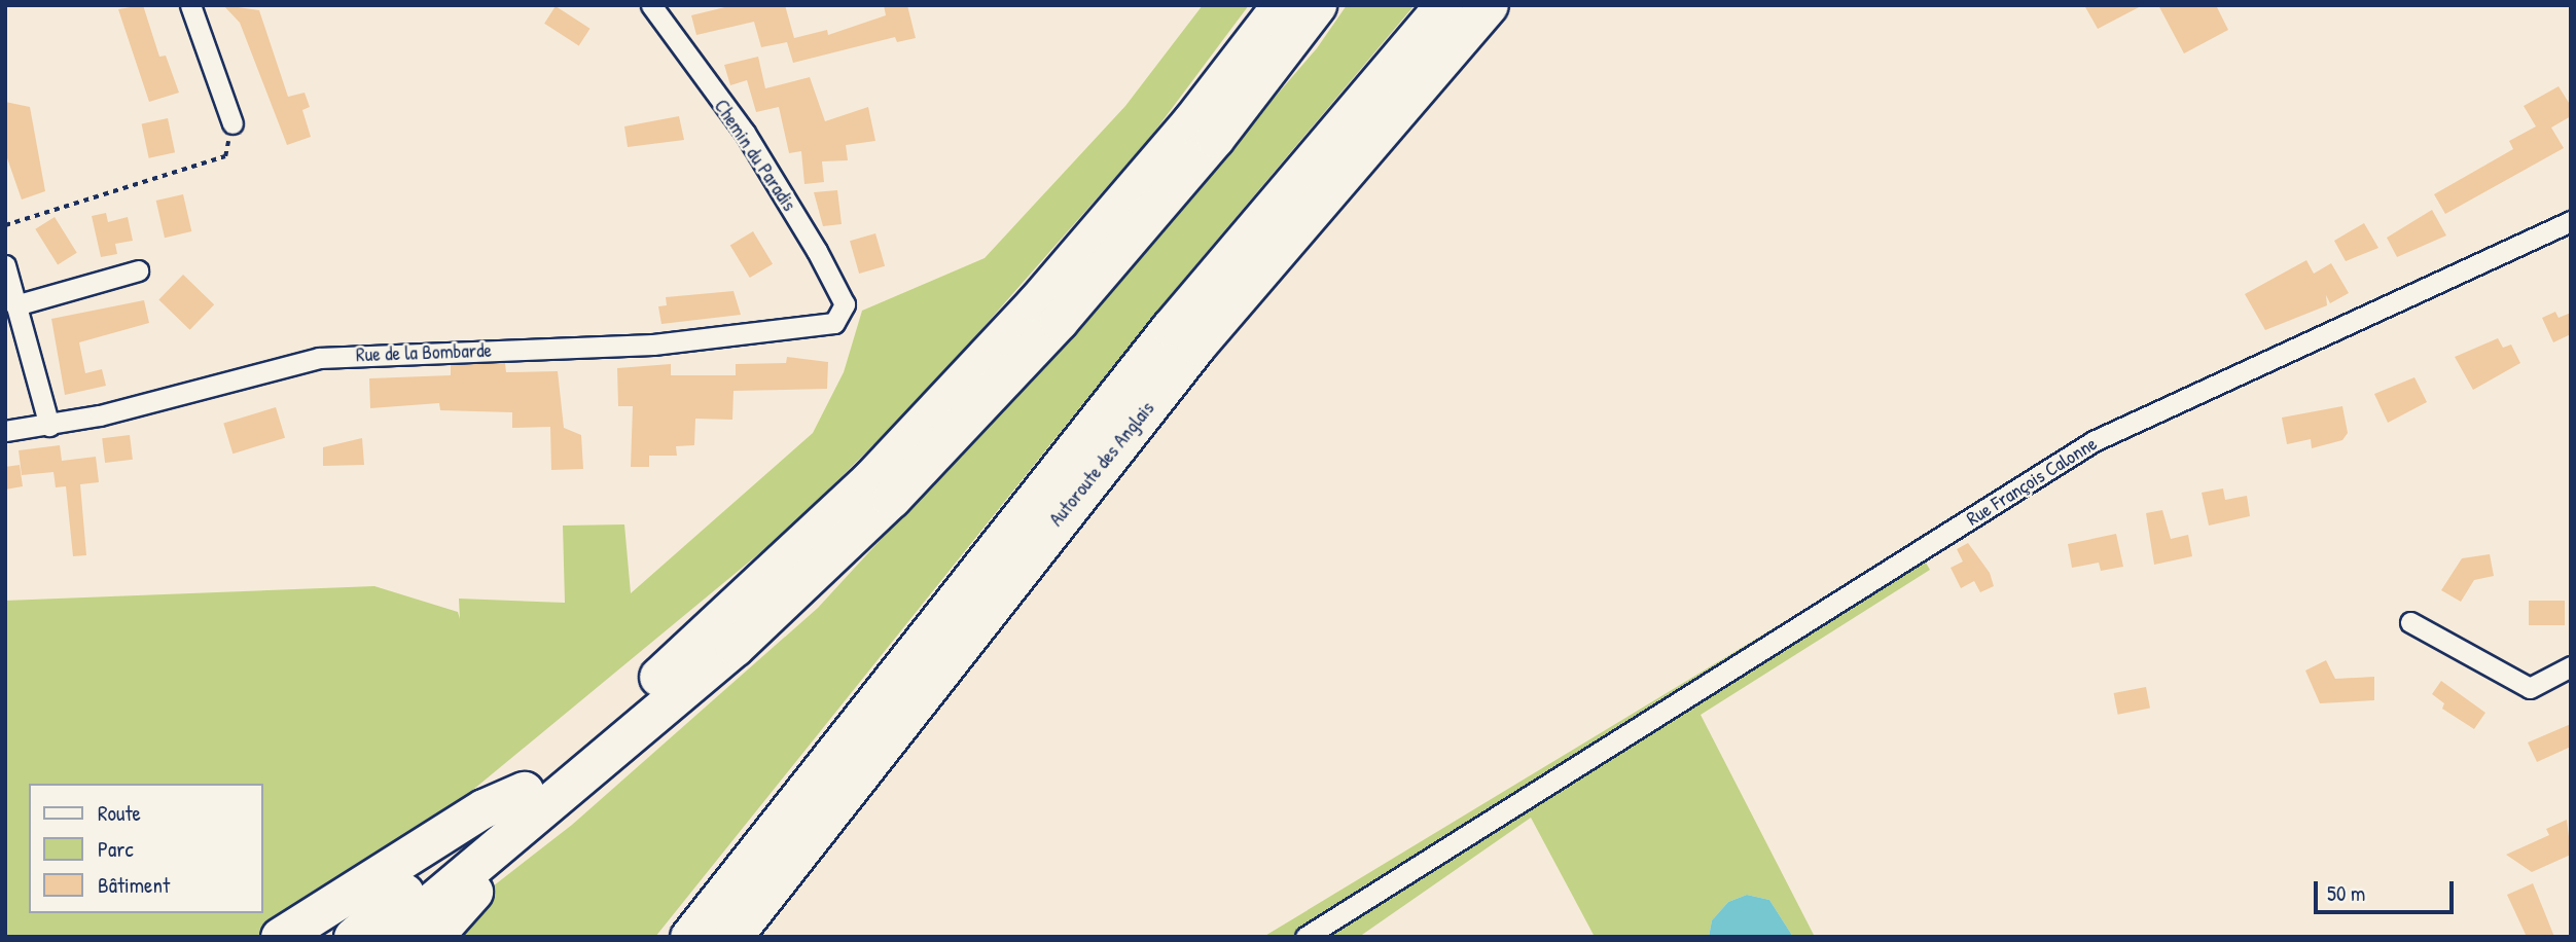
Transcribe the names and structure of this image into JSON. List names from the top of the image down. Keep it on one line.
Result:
{"streets":{"highway":["Autoroute des Anglais"],"street":["Chemin du Paradis","Rue de la Bombarde","Rue François Calonne"]},"crossings":[["Chemin du Paradis","Rue de la Bombarde"]],"legend":["Route","Parc","Bâtiment"],"scale_bar":"50 m"}
